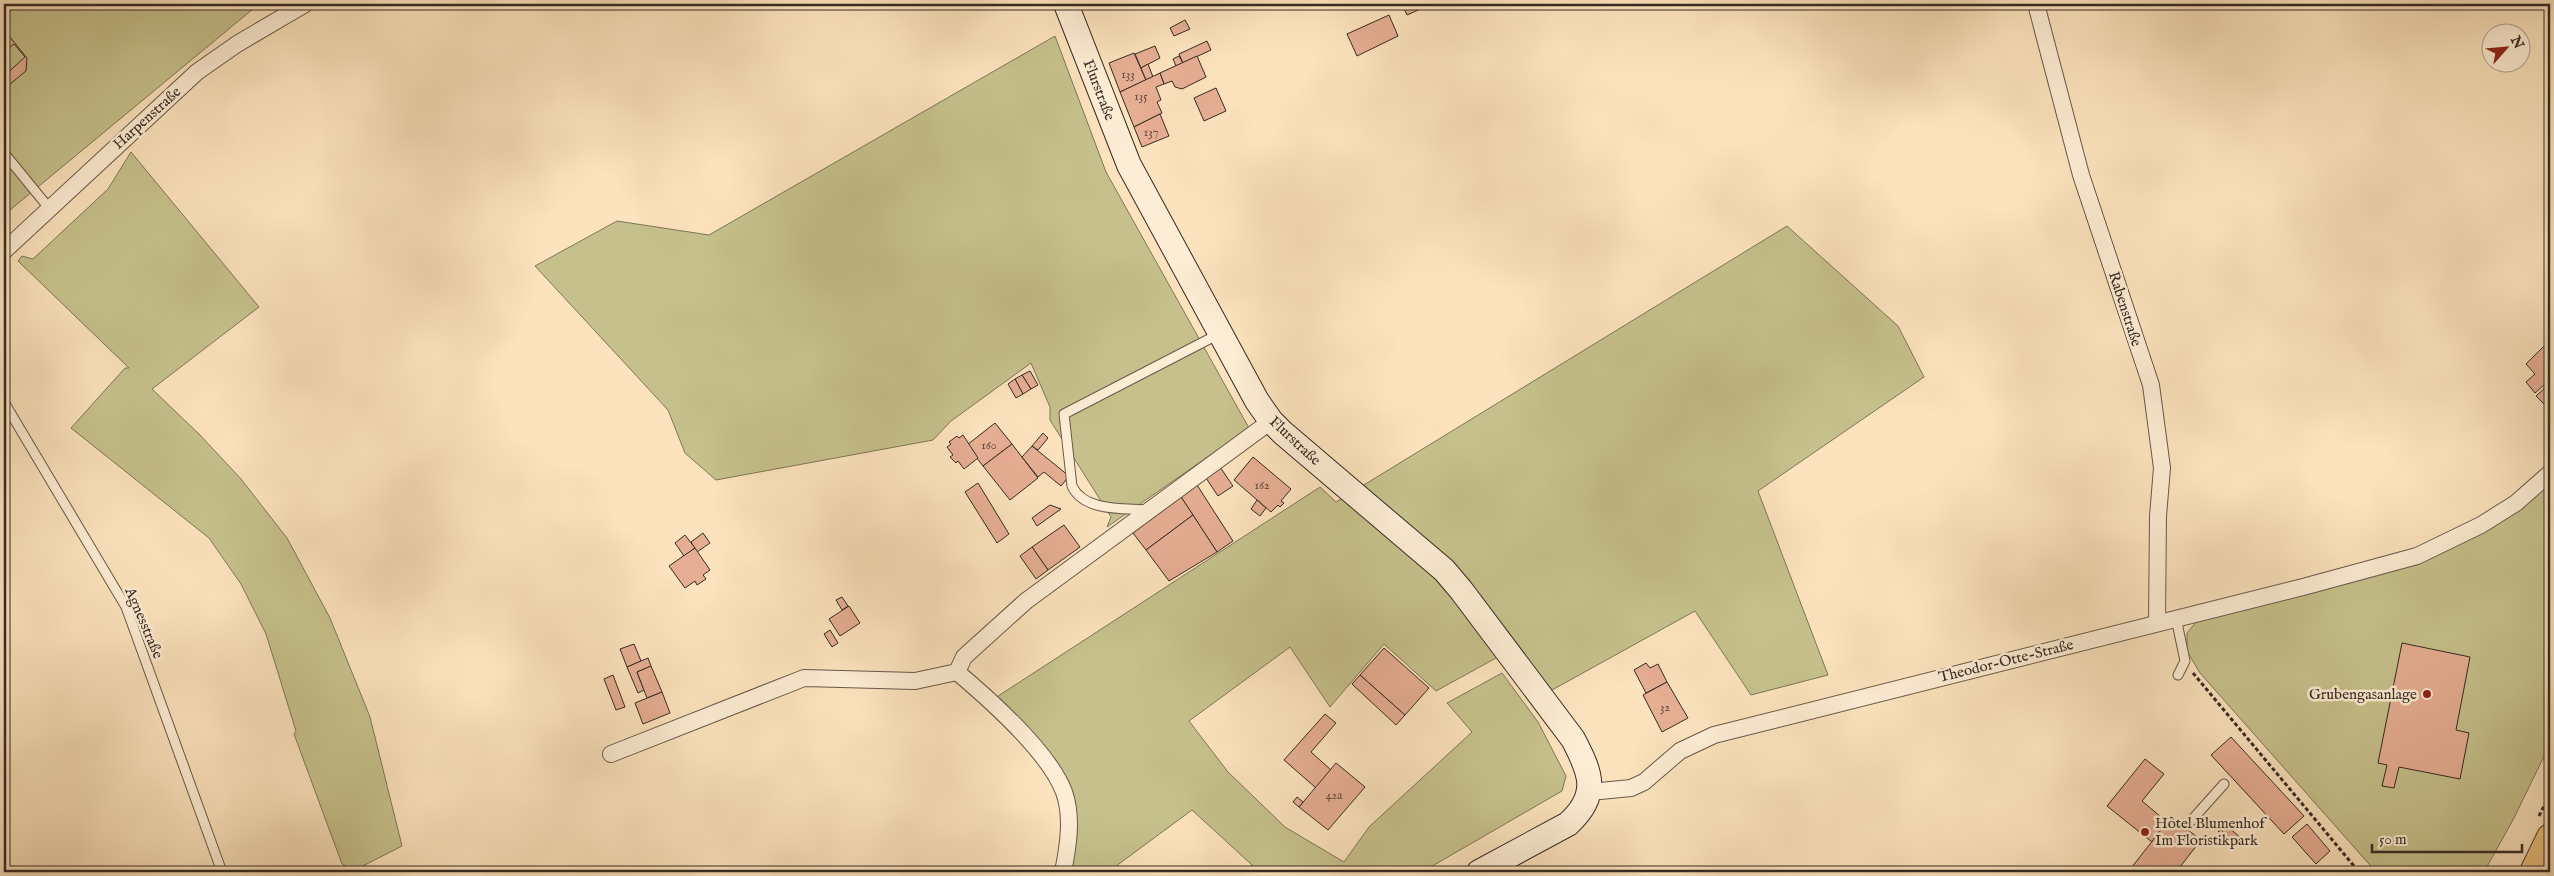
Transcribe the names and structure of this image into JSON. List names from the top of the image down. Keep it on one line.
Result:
{"streets":{"street":["Flurstraße","Harpenstraße","Rabenstraße","Theodor-Otte-Straße"],"lane":["Agnesstraße"]},"crossings":[["Flurstraße","Theodor-Otte-Straße"],["Rabenstraße","Theodor-Otte-Straße"]],"places":["Grubengasanlage","Hotel Blumenhof Im Floristikpark"],"house_numbers":["133","135","137","160","162","32","42a"],"scale_bar":"50 m","north":"top right"}
